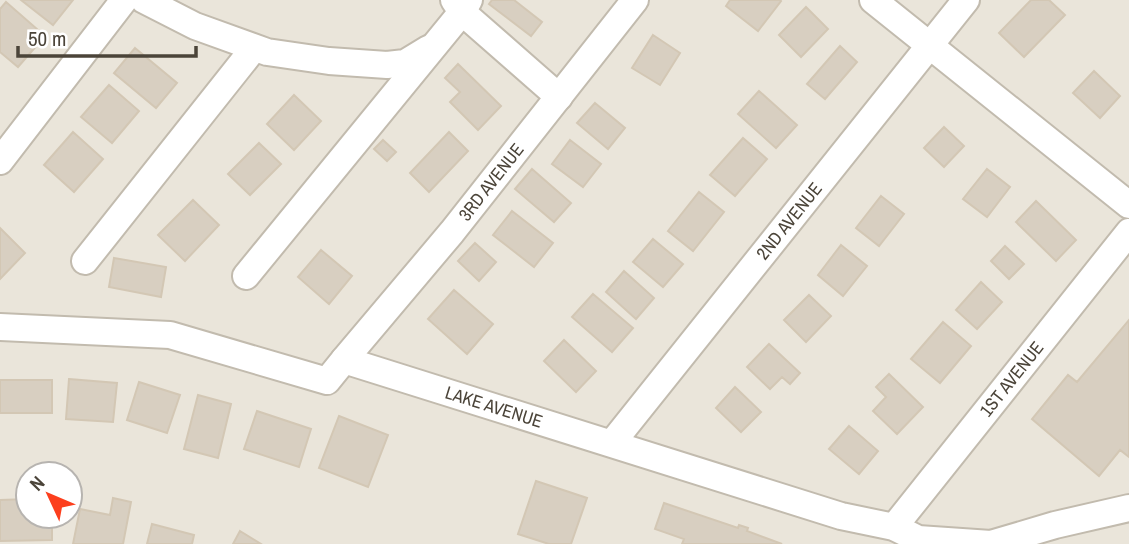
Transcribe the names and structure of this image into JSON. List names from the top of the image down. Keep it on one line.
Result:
{"streets":{"street":["3RD AVENUE","2ND AVENUE","1ST AVENUE","LAKE AVENUE"]},"crossings":[["3RD AVENUE","LAKE AVENUE"],["2ND AVENUE","LAKE AVENUE"],["1ST AVENUE","LAKE AVENUE"]],"scale_bar":"50 m","north":"top left"}
